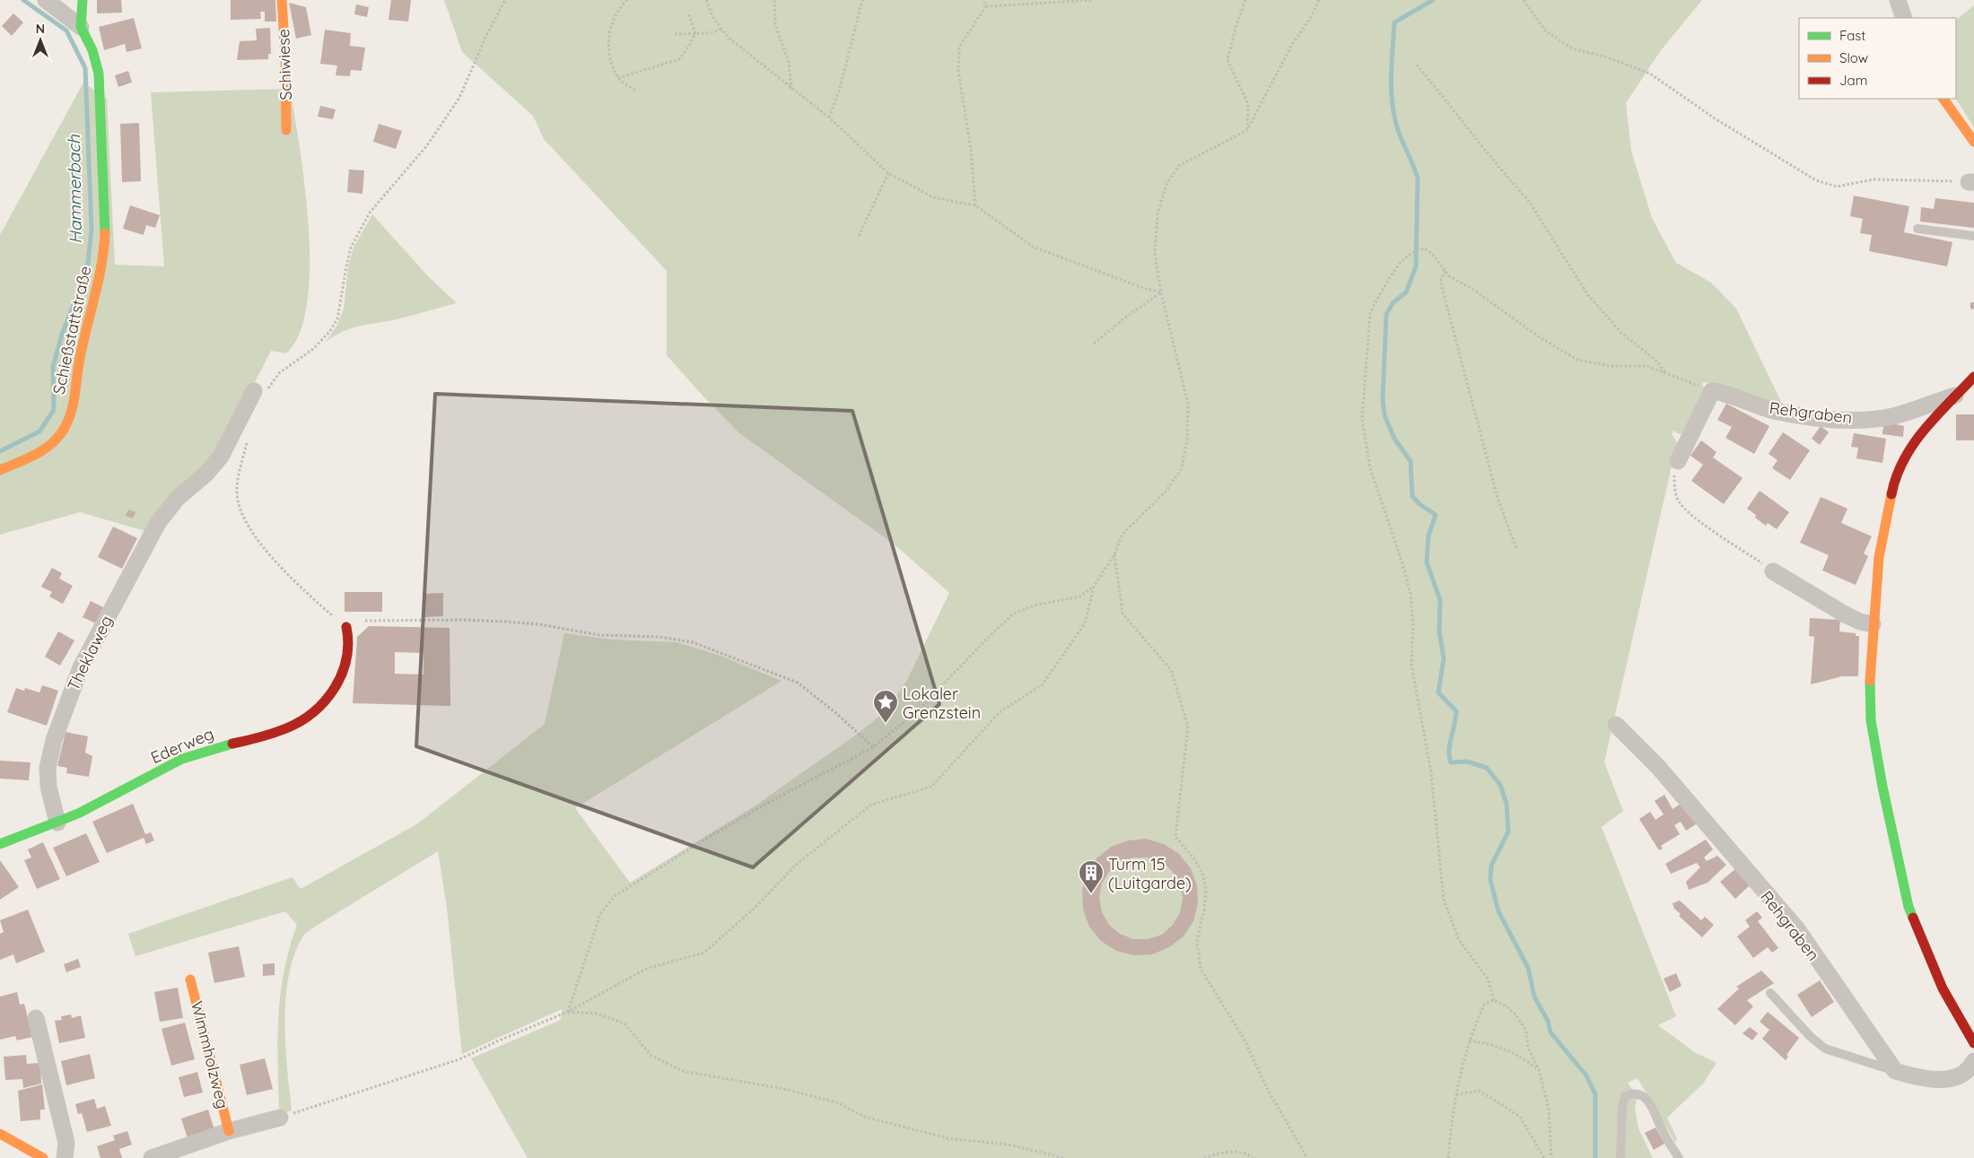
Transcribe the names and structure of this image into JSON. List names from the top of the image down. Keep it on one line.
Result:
{"streets":{"street":["Schiwiese","Schießstattstraße","Rehgraben","Theklaweg","Ederweg","Wimmholzweg"]},"crossings":[["Theklaweg","Ederweg"]],"water":["Hammerbach"],"places":{"place":["Lokaler Grenzstein"],"building":["Turm 15 (Luitgarde)"]},"legend":["Fast","Slow","Jam"],"north":"top"}
